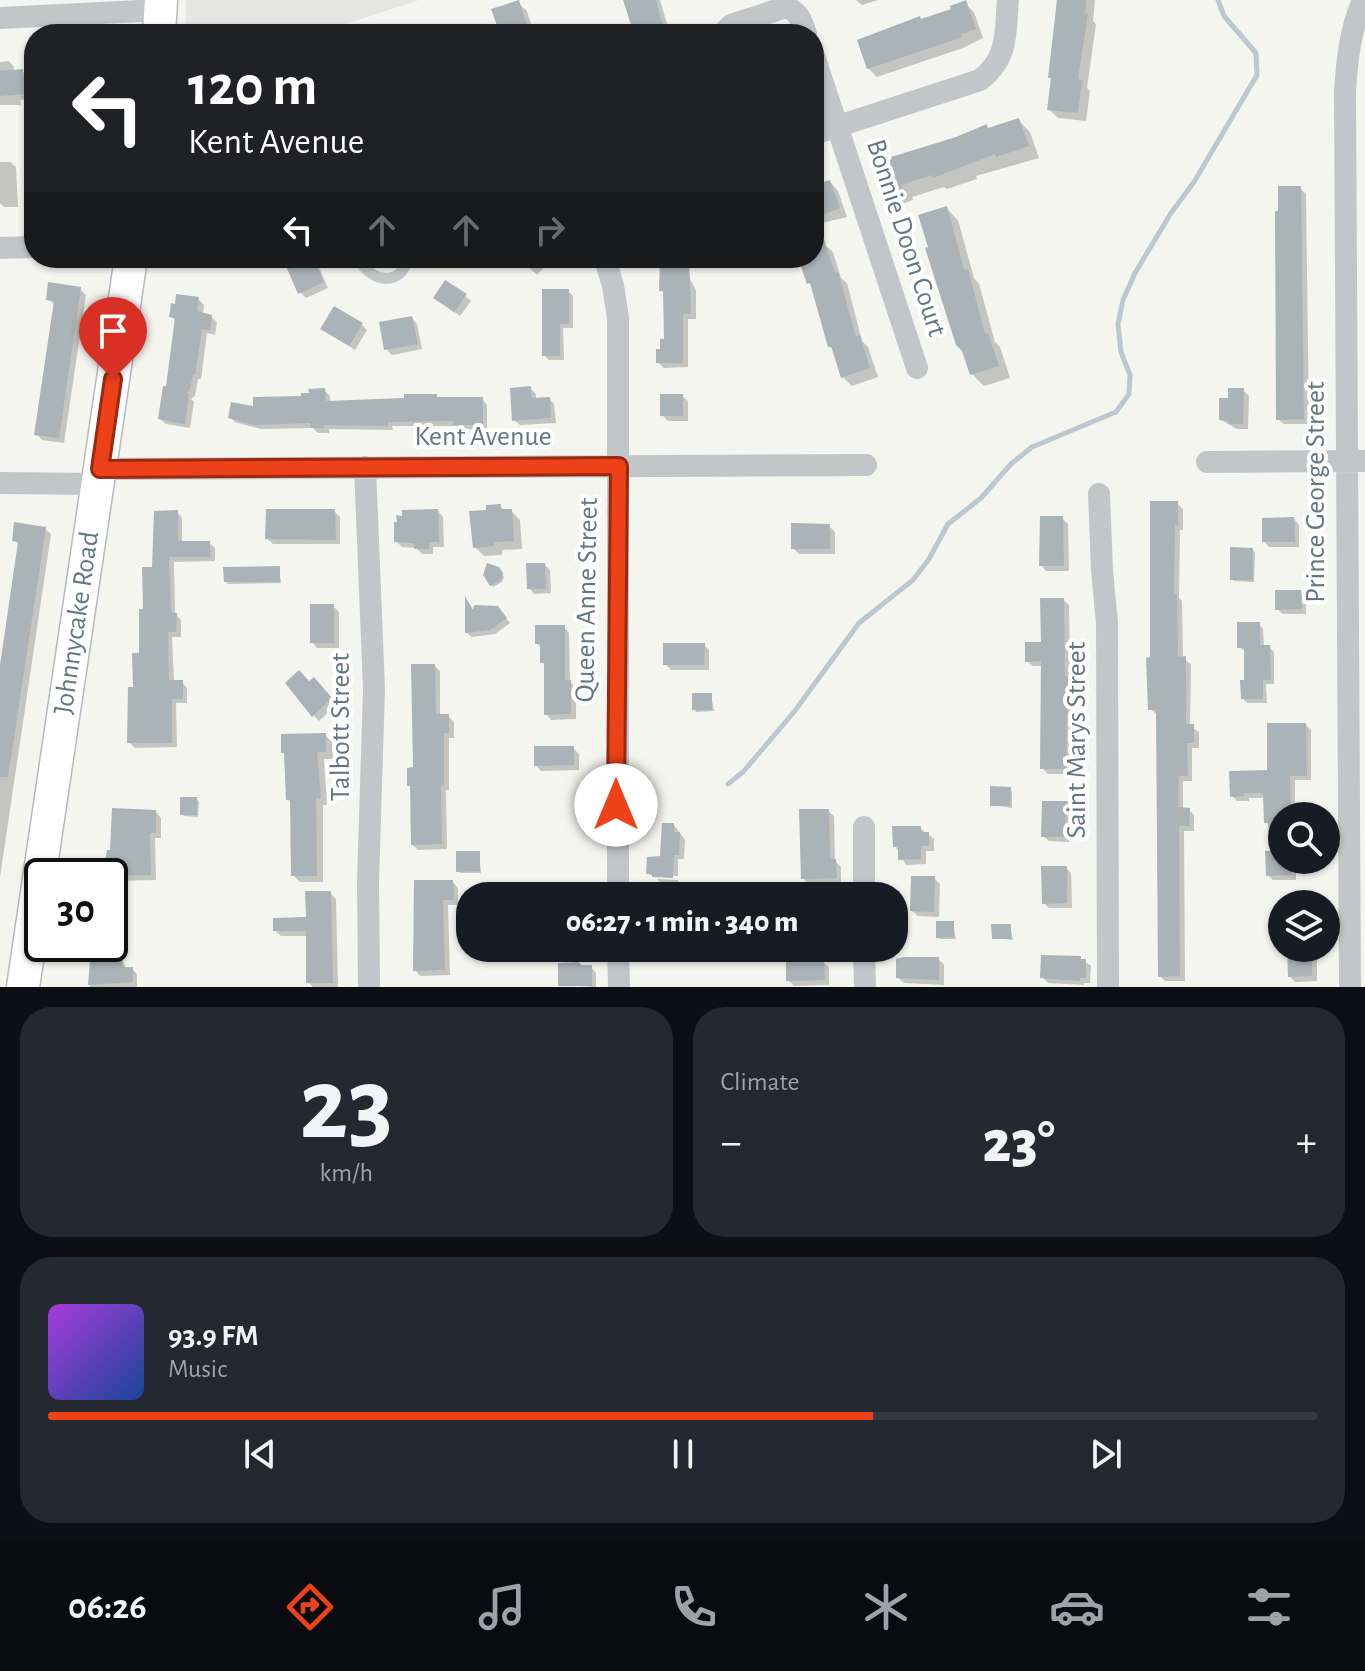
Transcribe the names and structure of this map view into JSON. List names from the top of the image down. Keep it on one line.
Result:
{"streets":{"main road":["Johnnycake Road"],"street":["Bonnie Doon Court","Kent Avenue","Prince George Street","Queen Anne Street","Talbott Street","Saint Marys Street"]},"crossings":[["Kent Avenue","Queen Anne Street"],["Kent Avenue","Johnnycake Road"],["Kent Avenue","Talbott Street"]],"page":{"turn":["120 m","Kent Avenue"],"limit":"30","trip":"06:27 · 1 min · 340 m","tile":[["23","km/h"],"Climate"],"heat":["−","23°","+"],"song":["93.9 FM","Music"],"tabs":"06:26"}}
